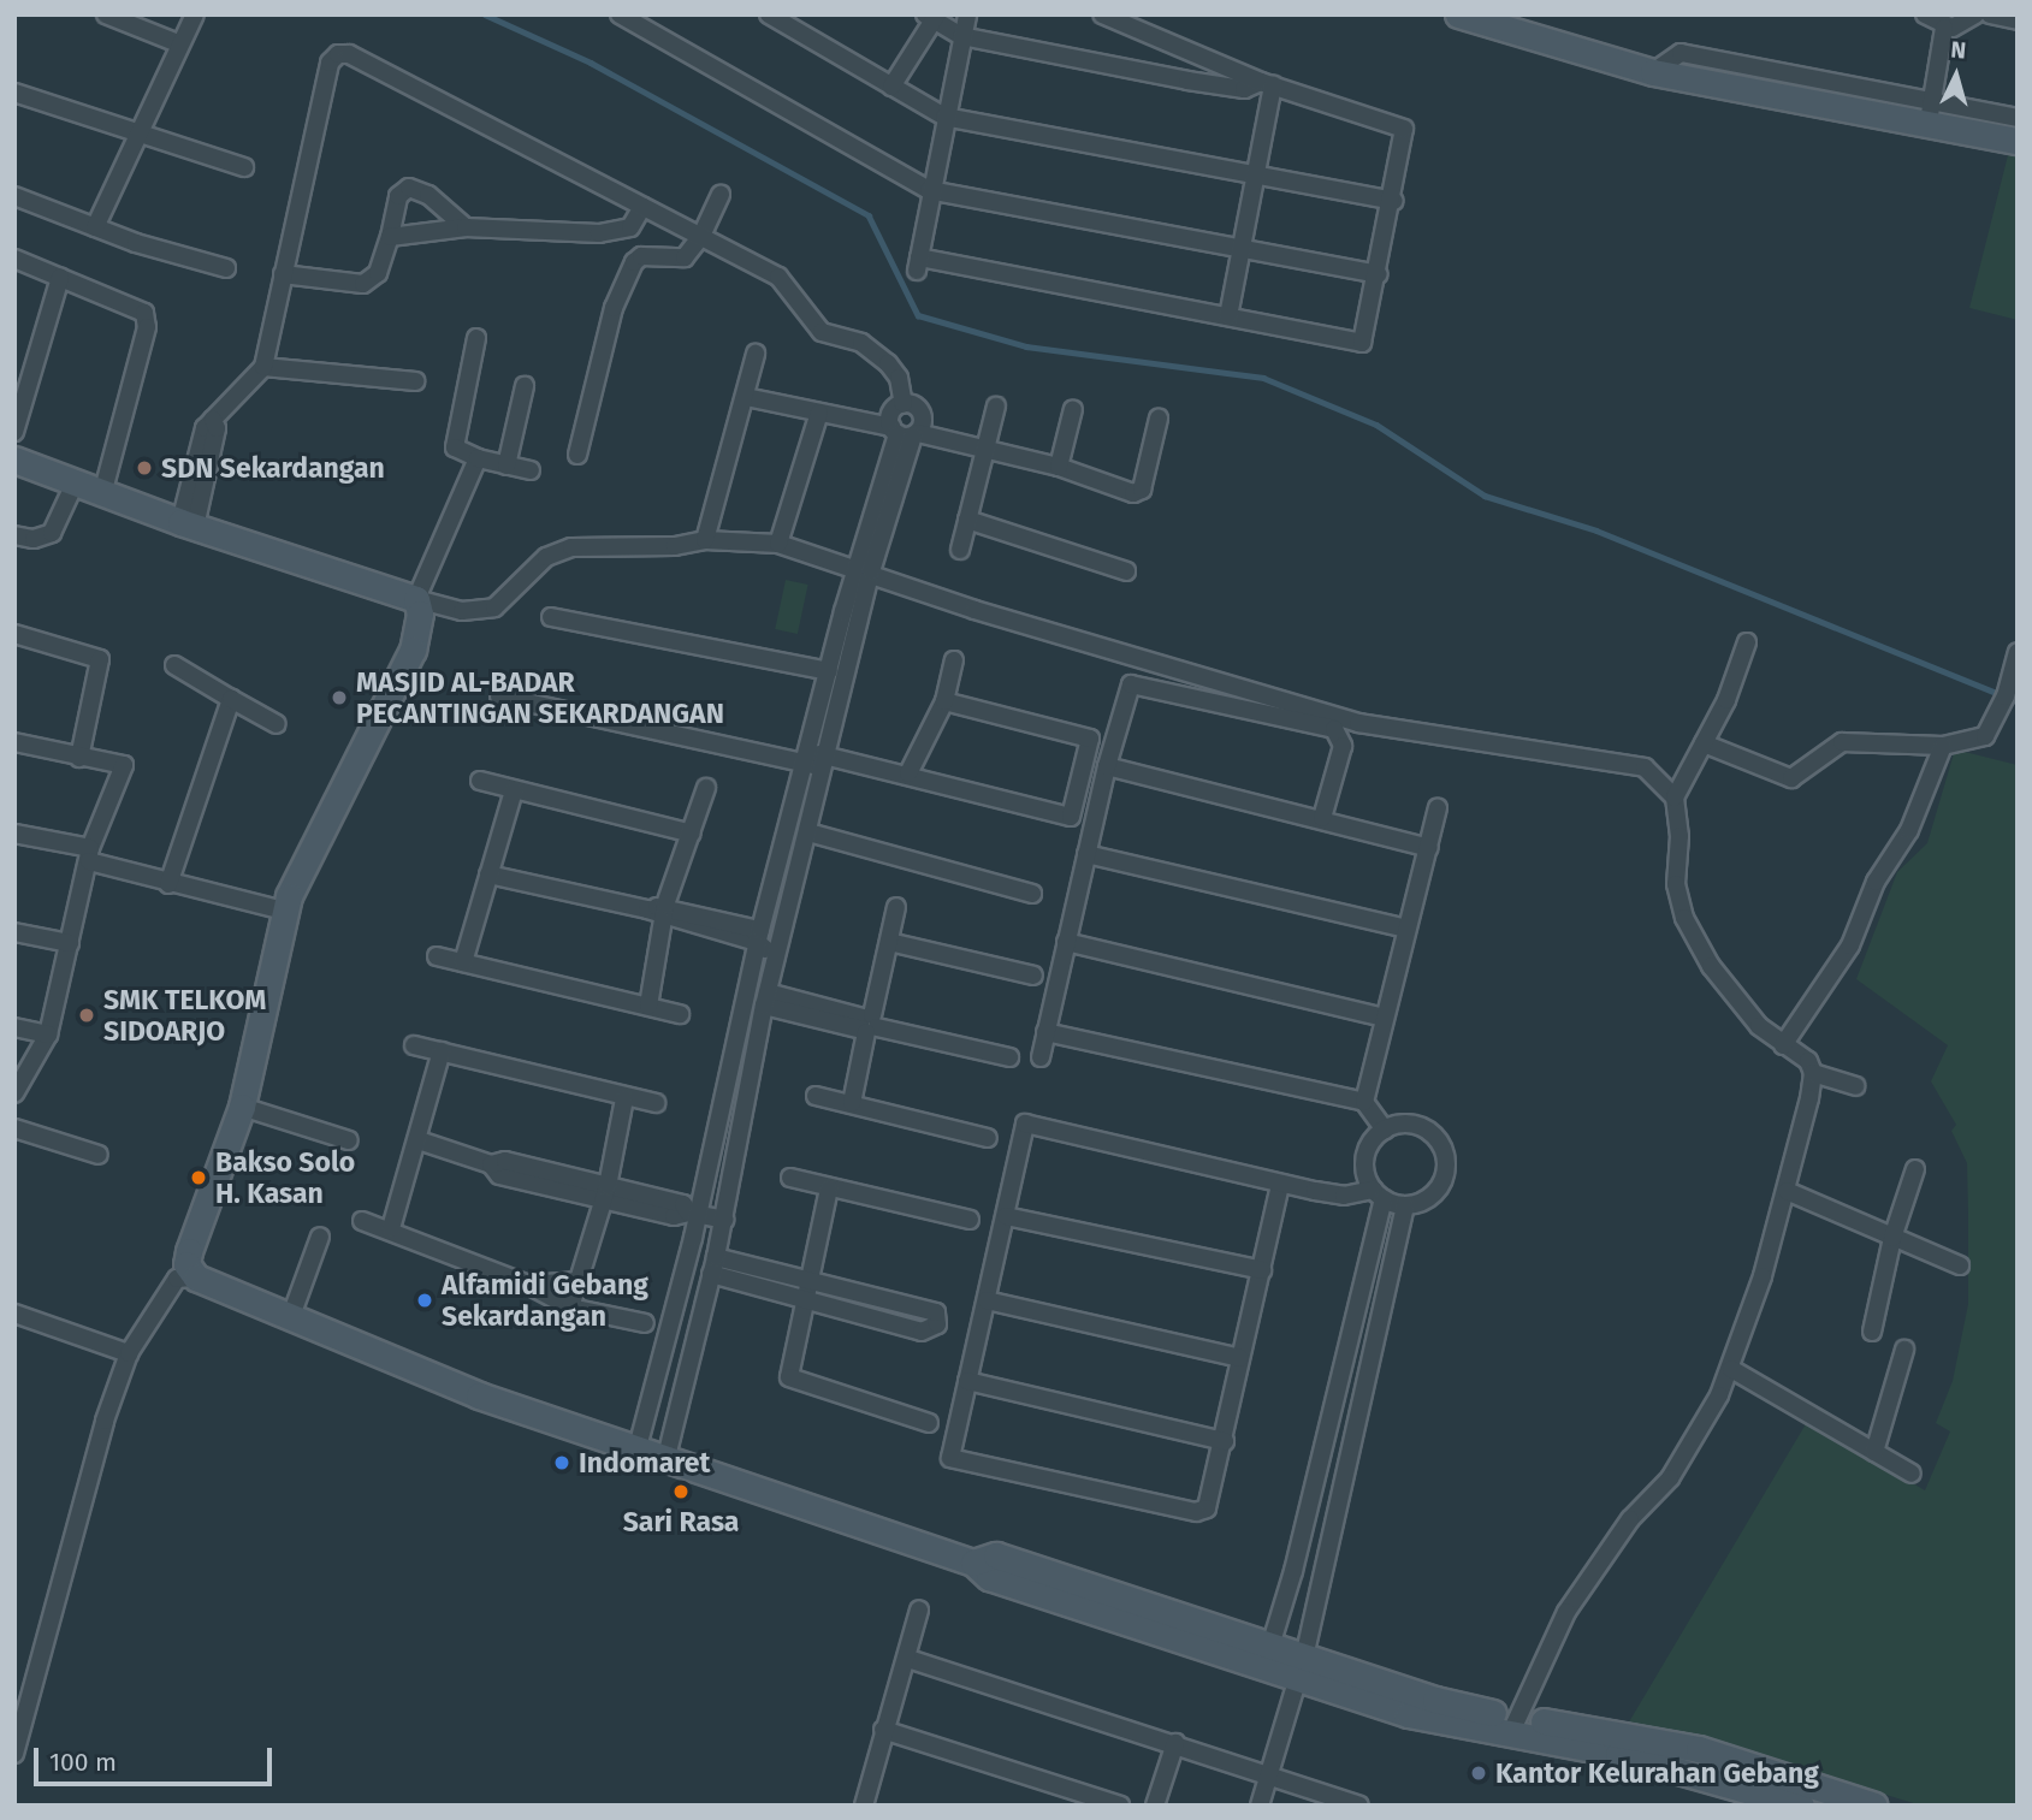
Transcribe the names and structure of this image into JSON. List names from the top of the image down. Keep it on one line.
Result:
{"places":["SDN Sekardangan","MASJID AL-BADAR PECANTINGAN SEKARDANGAN","SMK TELKOM SIDOARJO","Bakso Solo H. Kasan","Alfamidi Gebang Sekardangan","Indomaret","Sari Rasa","Kantor Kelurahan Gebang"],"scale_bar":"100 m","north":"top"}
